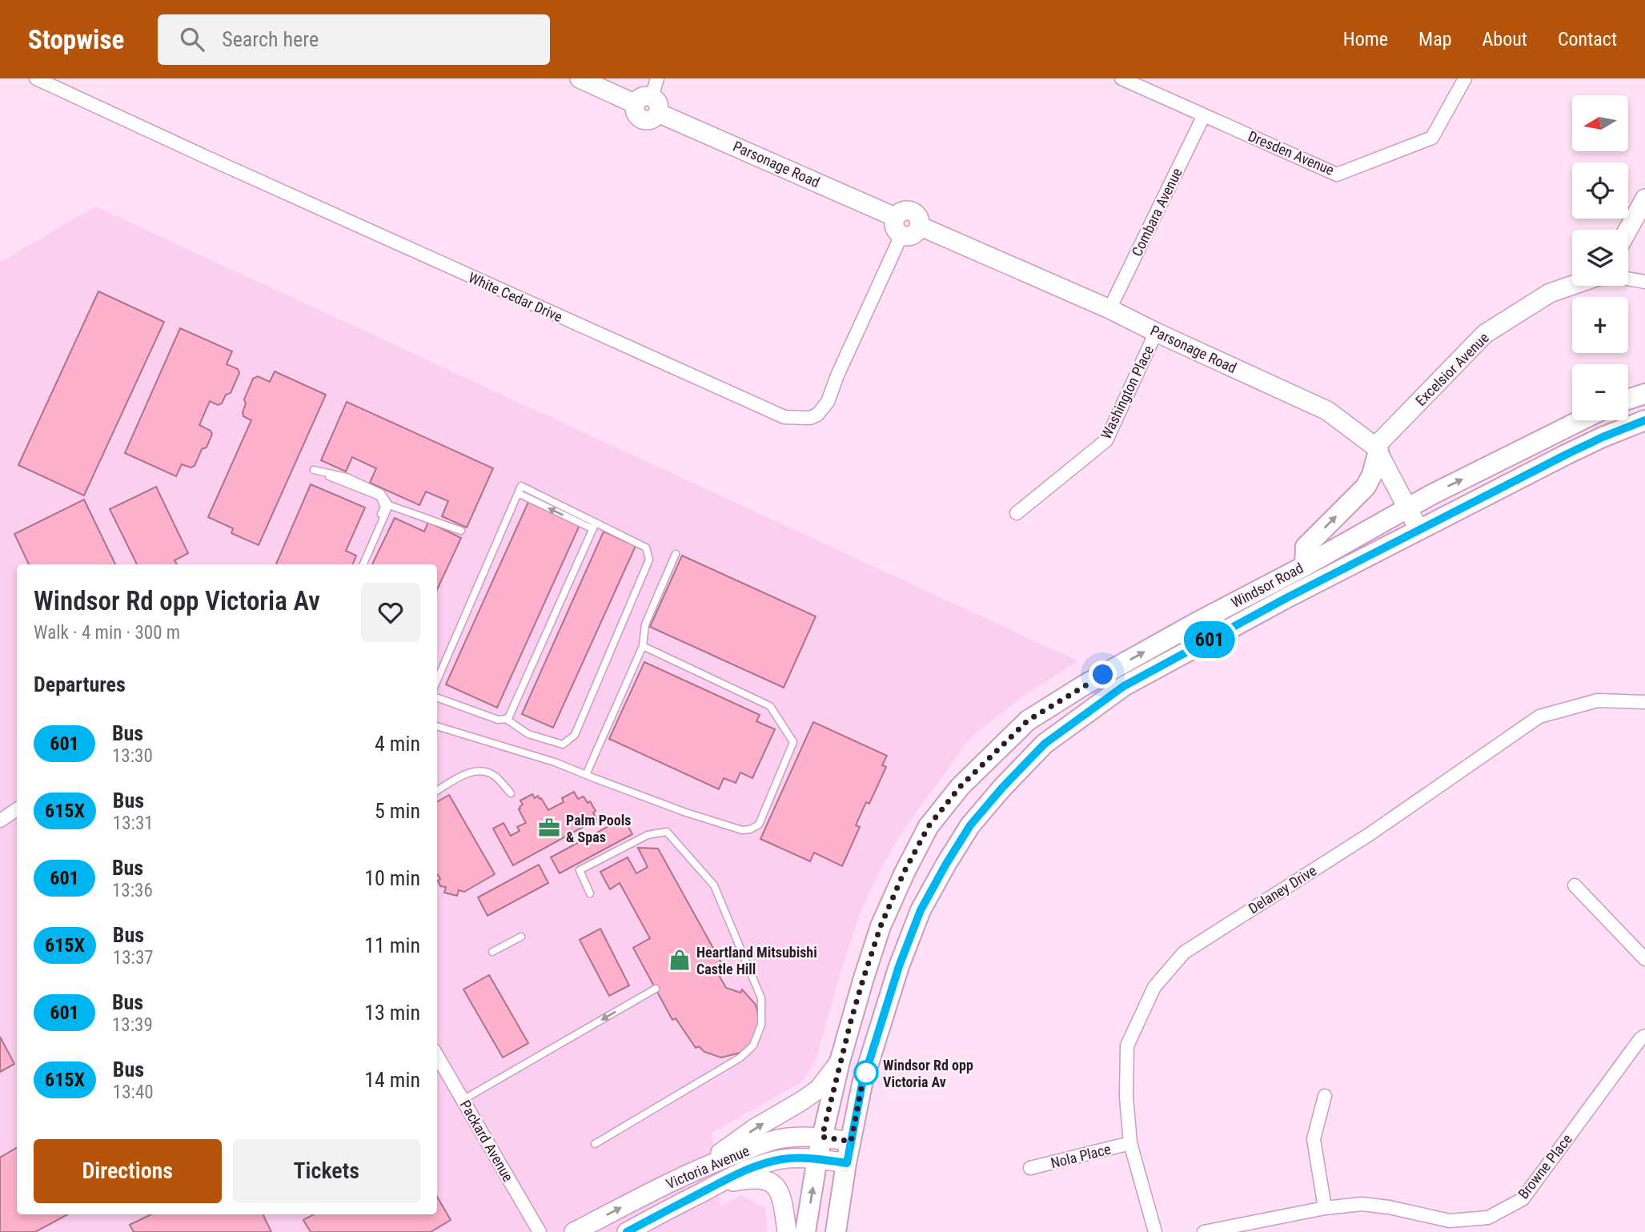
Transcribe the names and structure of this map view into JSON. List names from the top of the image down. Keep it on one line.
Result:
{"streets":{"main road":["Windsor Road"],"street":["Dresden Avenue","Parsonage Road","Combara Avenue","White Cedar Drive","Excelsior Avenue","Washington Place","Delaney Drive","Packard Avenue","Nola Place","Browne Place","Victoria Avenue"]},"crossings":[["Dresden Avenue","Combara Avenue"],["Parsonage Road","Combara Avenue"],["Parsonage Road","White Cedar Drive"],["Parsonage Road","Excelsior Avenue"],["Parsonage Road","Washington Place"],["Parsonage Road","Windsor Road"],["Windsor Road","Victoria Avenue"],["Delaney Drive","Nola Place"]],"places":{"office":["Palm Pools & Spas"],"shop":["Heartland Mitsubishi Castle Hill"],"other":["Windsor Rd opp Victoria Av"]},"lines":["bus line 601"],"north":"left","page":{"header":"Stopwise","search":"Search here","nav":["Home","Map","About","Contact"],"on_map":"601","map_buttons":["+","−"],"heading":[["Windsor Rd opp Victoria Av","Walk · 4 min · 300 m"],"Departures"],"list":[{"mark":"601","name":"Bus","note":"13:30","value":"4 min"},{"mark":"615X","name":"Bus","note":"13:31","value":"5 min"},{"mark":"601","name":"Bus","note":"13:36","value":"10 min"},{"mark":"615X","name":"Bus","note":"13:37","value":"11 min"},{"mark":"601","name":"Bus","note":"13:39","value":"13 min"},{"mark":"615X","name":"Bus","note":"13:40","value":"14 min"}],"buttons":["Directions","Tickets"]}}
